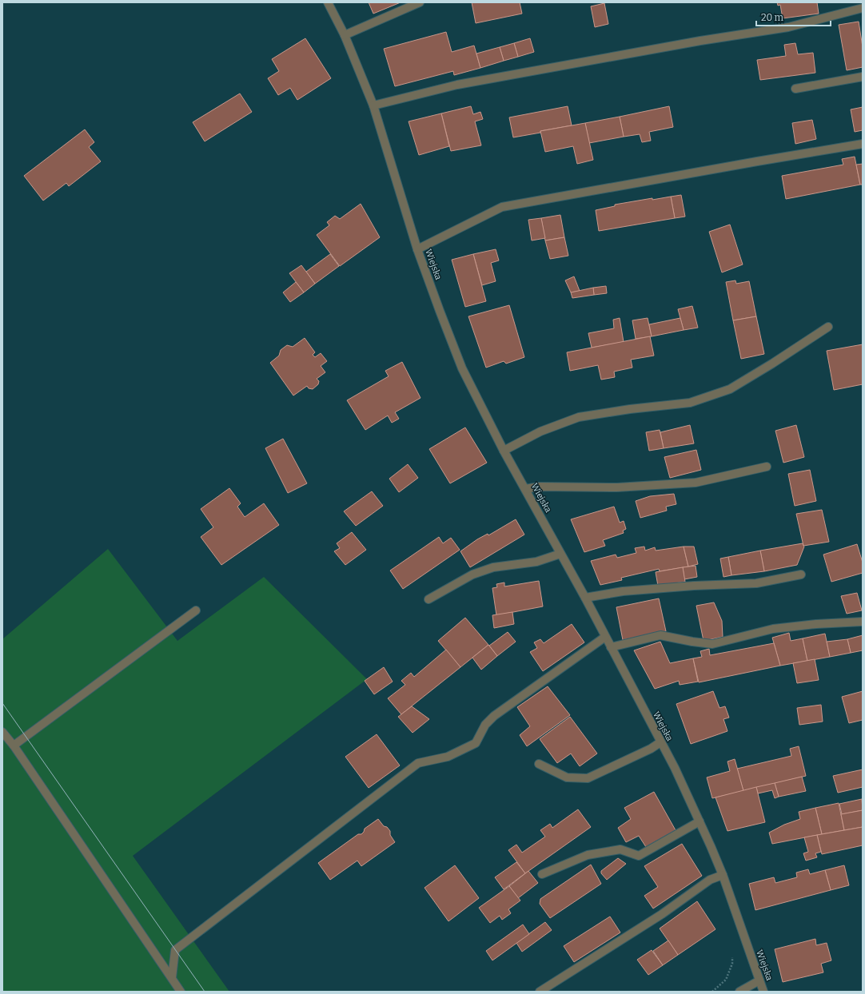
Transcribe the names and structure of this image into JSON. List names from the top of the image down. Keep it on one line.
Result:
{"streets":{"street":["Wiejska"]},"scale_bar":"20 m"}
